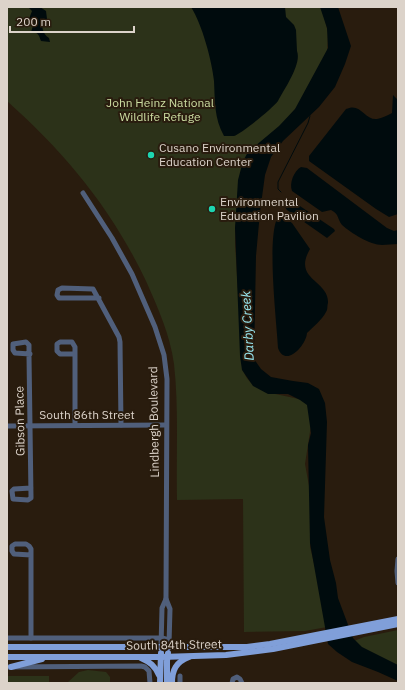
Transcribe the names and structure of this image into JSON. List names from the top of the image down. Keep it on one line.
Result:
{"streets":{"main road":["Lindbergh Boulevard","South 84th Street"],"street":["South 86th Street","Gibson Place"]},"crossings":[["South 86th Street","Gibson Place"],["South 86th Street","Lindbergh Boulevard"],["Lindbergh Boulevard","South 84th Street"]],"water":["Darby Creek"],"parks":["John Heinz National Wildlife Refuge"],"places":["Cusano Environmental Education Center","Environmental Education Pavilion"],"scale_bar":"200 m"}
